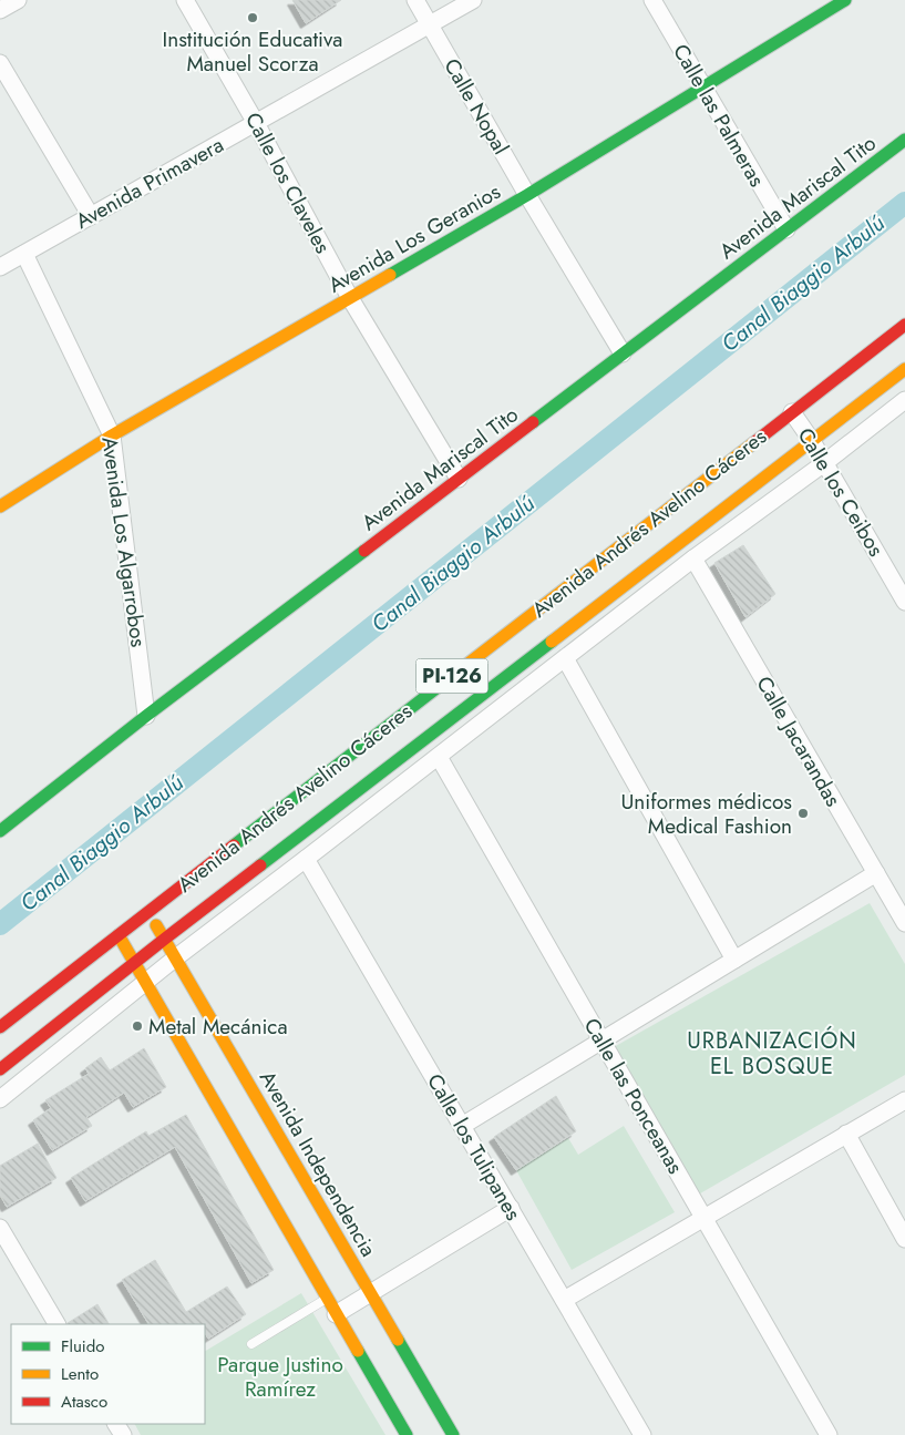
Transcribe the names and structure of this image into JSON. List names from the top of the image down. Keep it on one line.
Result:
{"streets":{"main road":["Avenida Mariscal Tito","Avenida Los Geranios","Avenida Andrés Avelino Cáceres","PI-126","Avenida Independencia"],"street":["Calle Nopal","Calle las Palmeras","Avenida Primavera","Calle los Claveles","Calle los Ceibos","Avenida Los Algarrobos","Calle Jacarandas","Calle las Ponceanas","Calle los Tulipanes"]},"crossings":[["Calle Nopal","Avenida Primavera"],["Calle Nopal","Avenida Mariscal Tito"],["Calle Nopal","Avenida Los Geranios"],["Calle las Palmeras","Avenida Mariscal Tito"],["Calle las Palmeras","Avenida Los Geranios"],["Avenida Primavera","Calle los Claveles"],["Avenida Primavera","Avenida Los Algarrobos"],["Calle los Claveles","Avenida Mariscal Tito"],["Calle los Claveles","Avenida Los Geranios"],["Avenida Mariscal Tito","Avenida Los Algarrobos"],["Avenida Los Geranios","Avenida Los Algarrobos"],["Calle los Ceibos","Avenida Andrés Avelino Cáceres"],["Avenida Andrés Avelino Cáceres","Avenida Independencia"]],"districts":["URBANIZACIÓN EL BOSQUE"],"water":["Canal Biaggio Arbulú"],"parks":["Parque Justino Ramírez"],"places":["Institución Educativa Manuel Scorza","Uniformes médicos Medical Fashion","Metal Mecánica"],"legend":["Fluido","Lento","Atasco"]}
